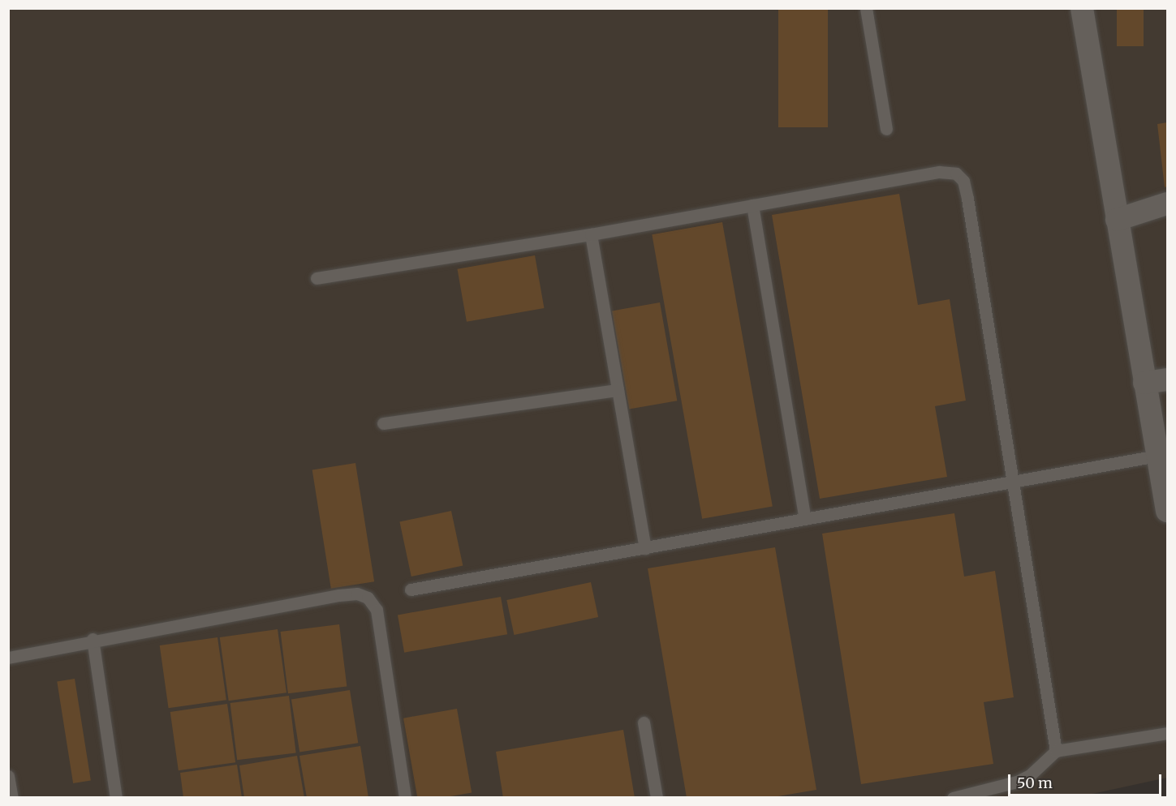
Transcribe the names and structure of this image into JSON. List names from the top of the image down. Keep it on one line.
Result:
{"scale_bar":"50 m"}
